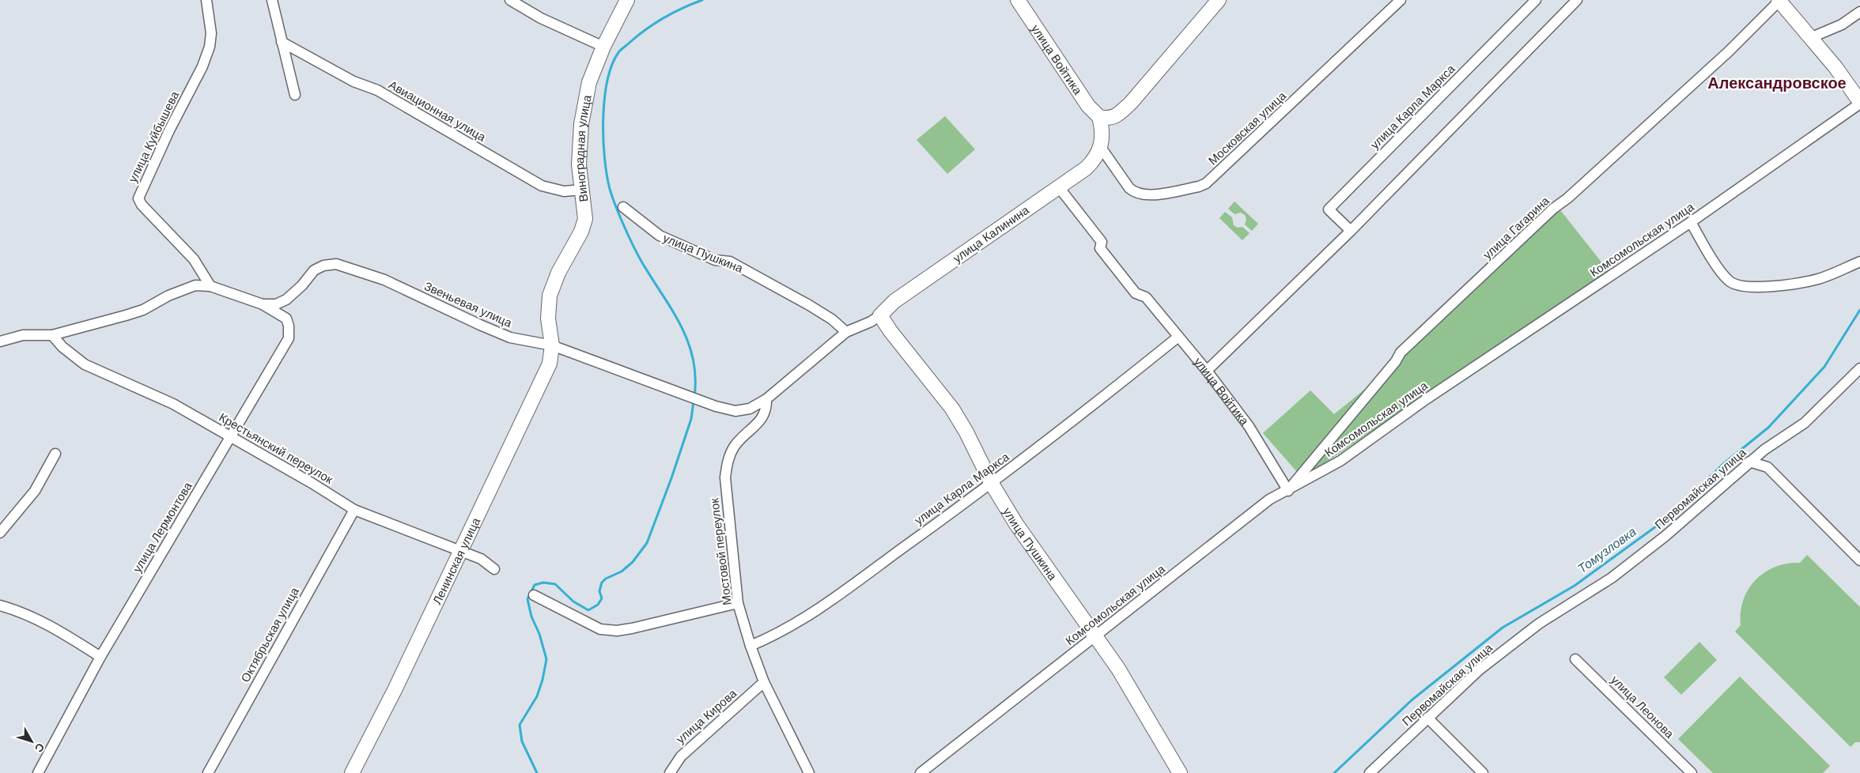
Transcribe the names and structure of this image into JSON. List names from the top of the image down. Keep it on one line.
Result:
{"streets":{"main road":["улица Войтика","Виноградная улица","улица Калинина","улица Пушкина","Ленинская улица"],"street":["улица Карла Маркса","Авиационная улица","Московская улица","улица Куйбышева","улица Гагарина","Комсомольская улица","Звеньевая улица","Крестьянский переулок","Первомайская улица","улица Лермонтова","Мостовой переулок","Октябрьская улица","улица Леонова","улица Кирова"]},"crossings":[["улица Войтика","улица Карла Маркса"],["улица Войтика","улица Гагарина"],["улица Войтика","улица Калинина"],["улица Войтика","Комсомольская улица"],["улица Карла Маркса","улица Пушкина"],["улица Карла Маркса","Мостовой переулок"],["Авиационная улица","Виноградная улица"],["Московская улица","улица Калинина"],["улица Куйбышева","улица Лермонтова"],["Виноградная улица","Звеньевая улица"],["Виноградная улица","Ленинская улица"],["улица Гагарина","Комсомольская улица"],["улица Калинина","улица Пушкина"],["улица Калинина","Звеньевая улица"],["улица Калинина","Мостовой переулок"],["Комсомольская улица","улица Пушкина"],["Звеньевая улица","улица Лермонтова"],["Звеньевая улица","Ленинская улица"],["Крестьянский переулок","улица Лермонтова"],["Крестьянский переулок","Ленинская улица"],["Крестьянский переулок","Октябрьская улица"],["Мостовой переулок","улица Кирова"]],"districts":["Александровское"],"water":["Томузловка"],"north":"bottom right"}
